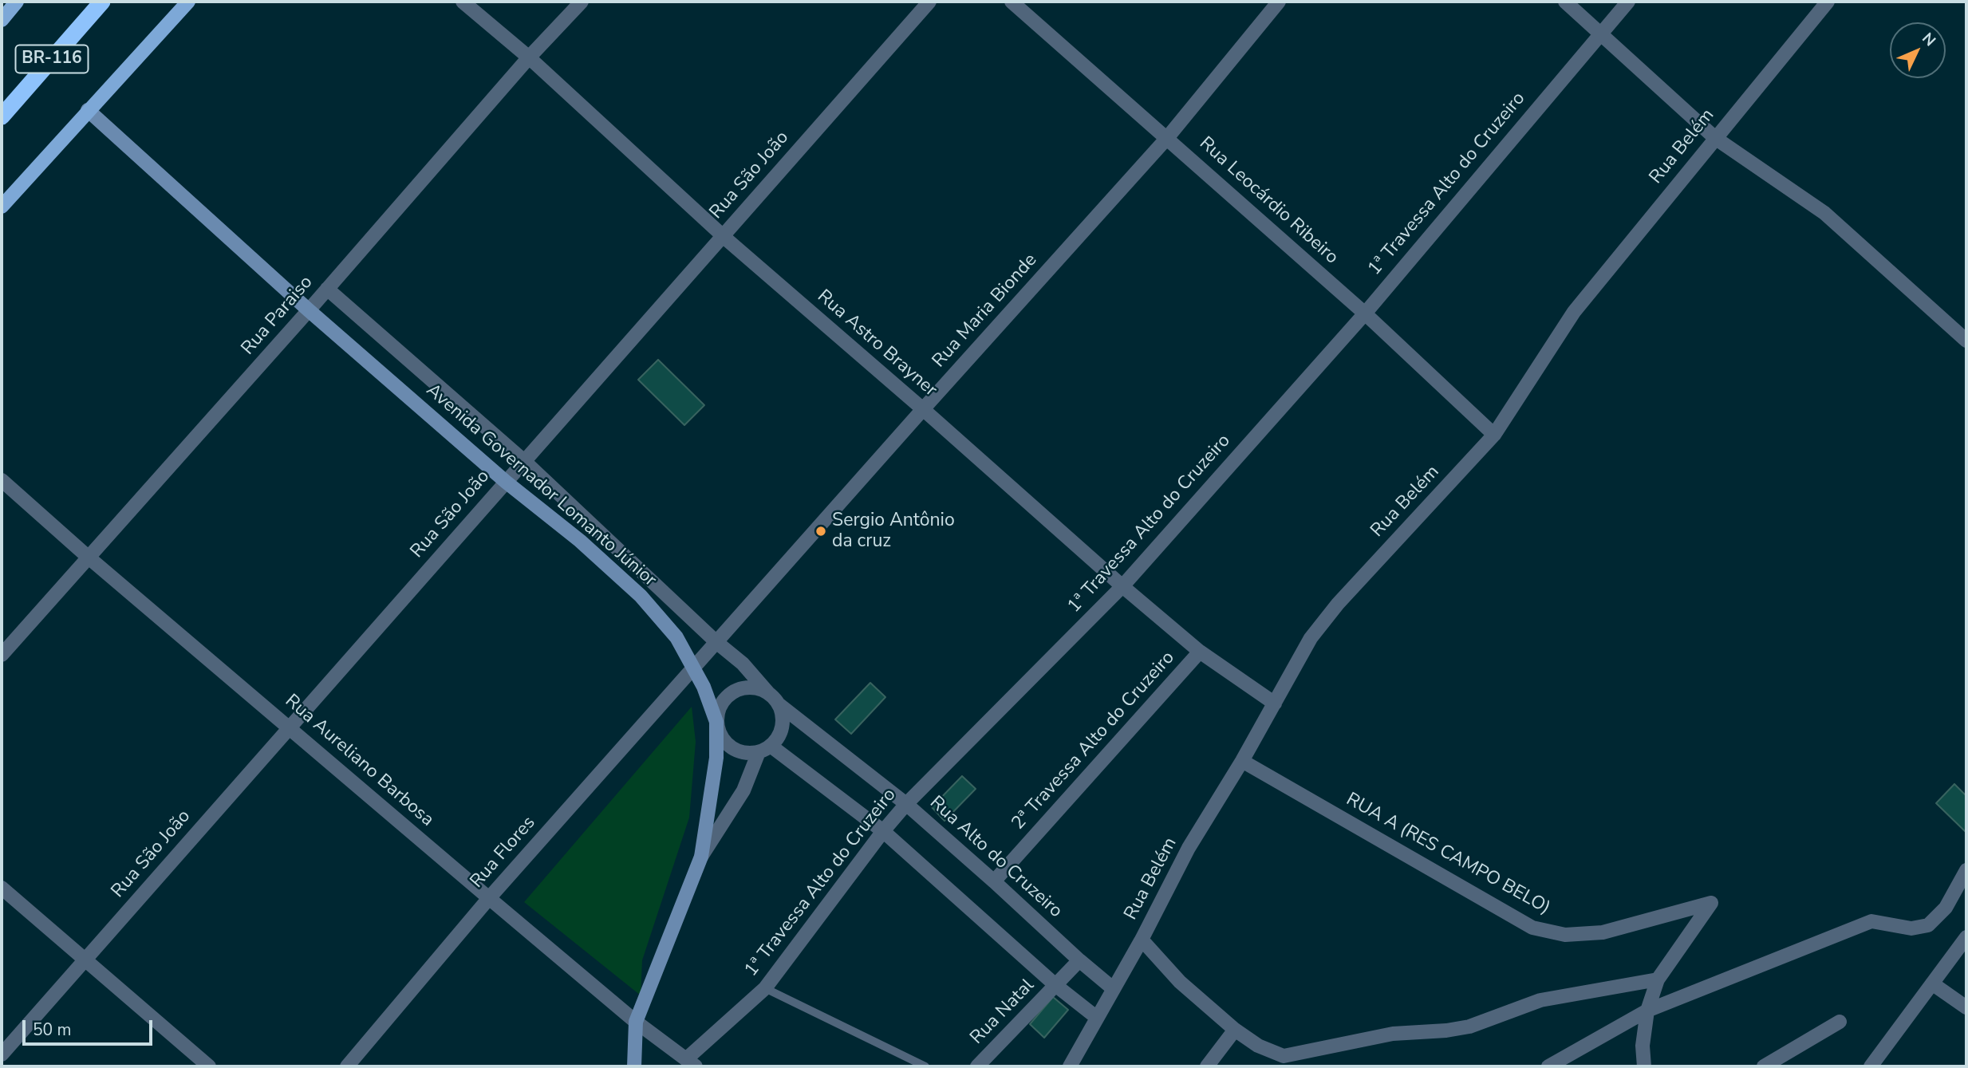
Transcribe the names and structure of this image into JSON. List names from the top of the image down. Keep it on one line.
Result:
{"streets":{"highway":["BR-116"],"main road":["Avenida Governador Lomanto Júnior"],"street":["Rua Belém","Rua São João","1ª Travessa Alto do Cruzeiro","Rua Leocárdio Ribeiro","Rua Maria Bionde","Rua Paraiso","Rua Astro Brayner","2ª Travessa Alto do Cruzeiro","Rua Aureliano Barbosa","Rua Flores","RUA A (RES CAMPO BELO)","Rua Alto do Cruzeiro","Rua Natal"]},"crossings":[["Rua Belém","Rua Leocárdio Ribeiro"],["Rua Belém","Rua Astro Brayner"],["Rua Belém","RUA A (RES CAMPO BELO)"],["Rua Belém","Rua Alto do Cruzeiro"],["Rua São João","Rua Astro Brayner"],["Rua São João","Avenida Governador Lomanto Júnior"],["Rua São João","Rua Aureliano Barbosa"],["Rua São João","Rua Alto do Cruzeiro"],["1ª Travessa Alto do Cruzeiro","Rua Leocárdio Ribeiro"],["1ª Travessa Alto do Cruzeiro","Rua Astro Brayner"],["1ª Travessa Alto do Cruzeiro","Rua Aureliano Barbosa"],["1ª Travessa Alto do Cruzeiro","Rua Alto do Cruzeiro"],["Rua Leocárdio Ribeiro","Rua Maria Bionde"],["Rua Maria Bionde","Rua Astro Brayner"],["Rua Maria Bionde","Avenida Governador Lomanto Júnior"],["Rua Maria Bionde","Rua Flores"],["Rua Maria Bionde","Rua Alto do Cruzeiro"],["Rua Paraiso","Rua Astro Brayner"],["Rua Paraiso","Avenida Governador Lomanto Júnior"],["Rua Paraiso","Rua Aureliano Barbosa"],["Rua Paraiso","Rua Alto do Cruzeiro"],["Rua Astro Brayner","2ª Travessa Alto do Cruzeiro"],["Avenida Governador Lomanto Júnior","Rua Aureliano Barbosa"],["Avenida Governador Lomanto Júnior","Rua Flores"],["Avenida Governador Lomanto Júnior","Rua Alto do Cruzeiro"],["2ª Travessa Alto do Cruzeiro","Rua Alto do Cruzeiro"],["Rua Aureliano Barbosa","Rua Flores"]],"places":["Sergio Antônio da cruz"],"scale_bar":"50 m","north":"top right"}
